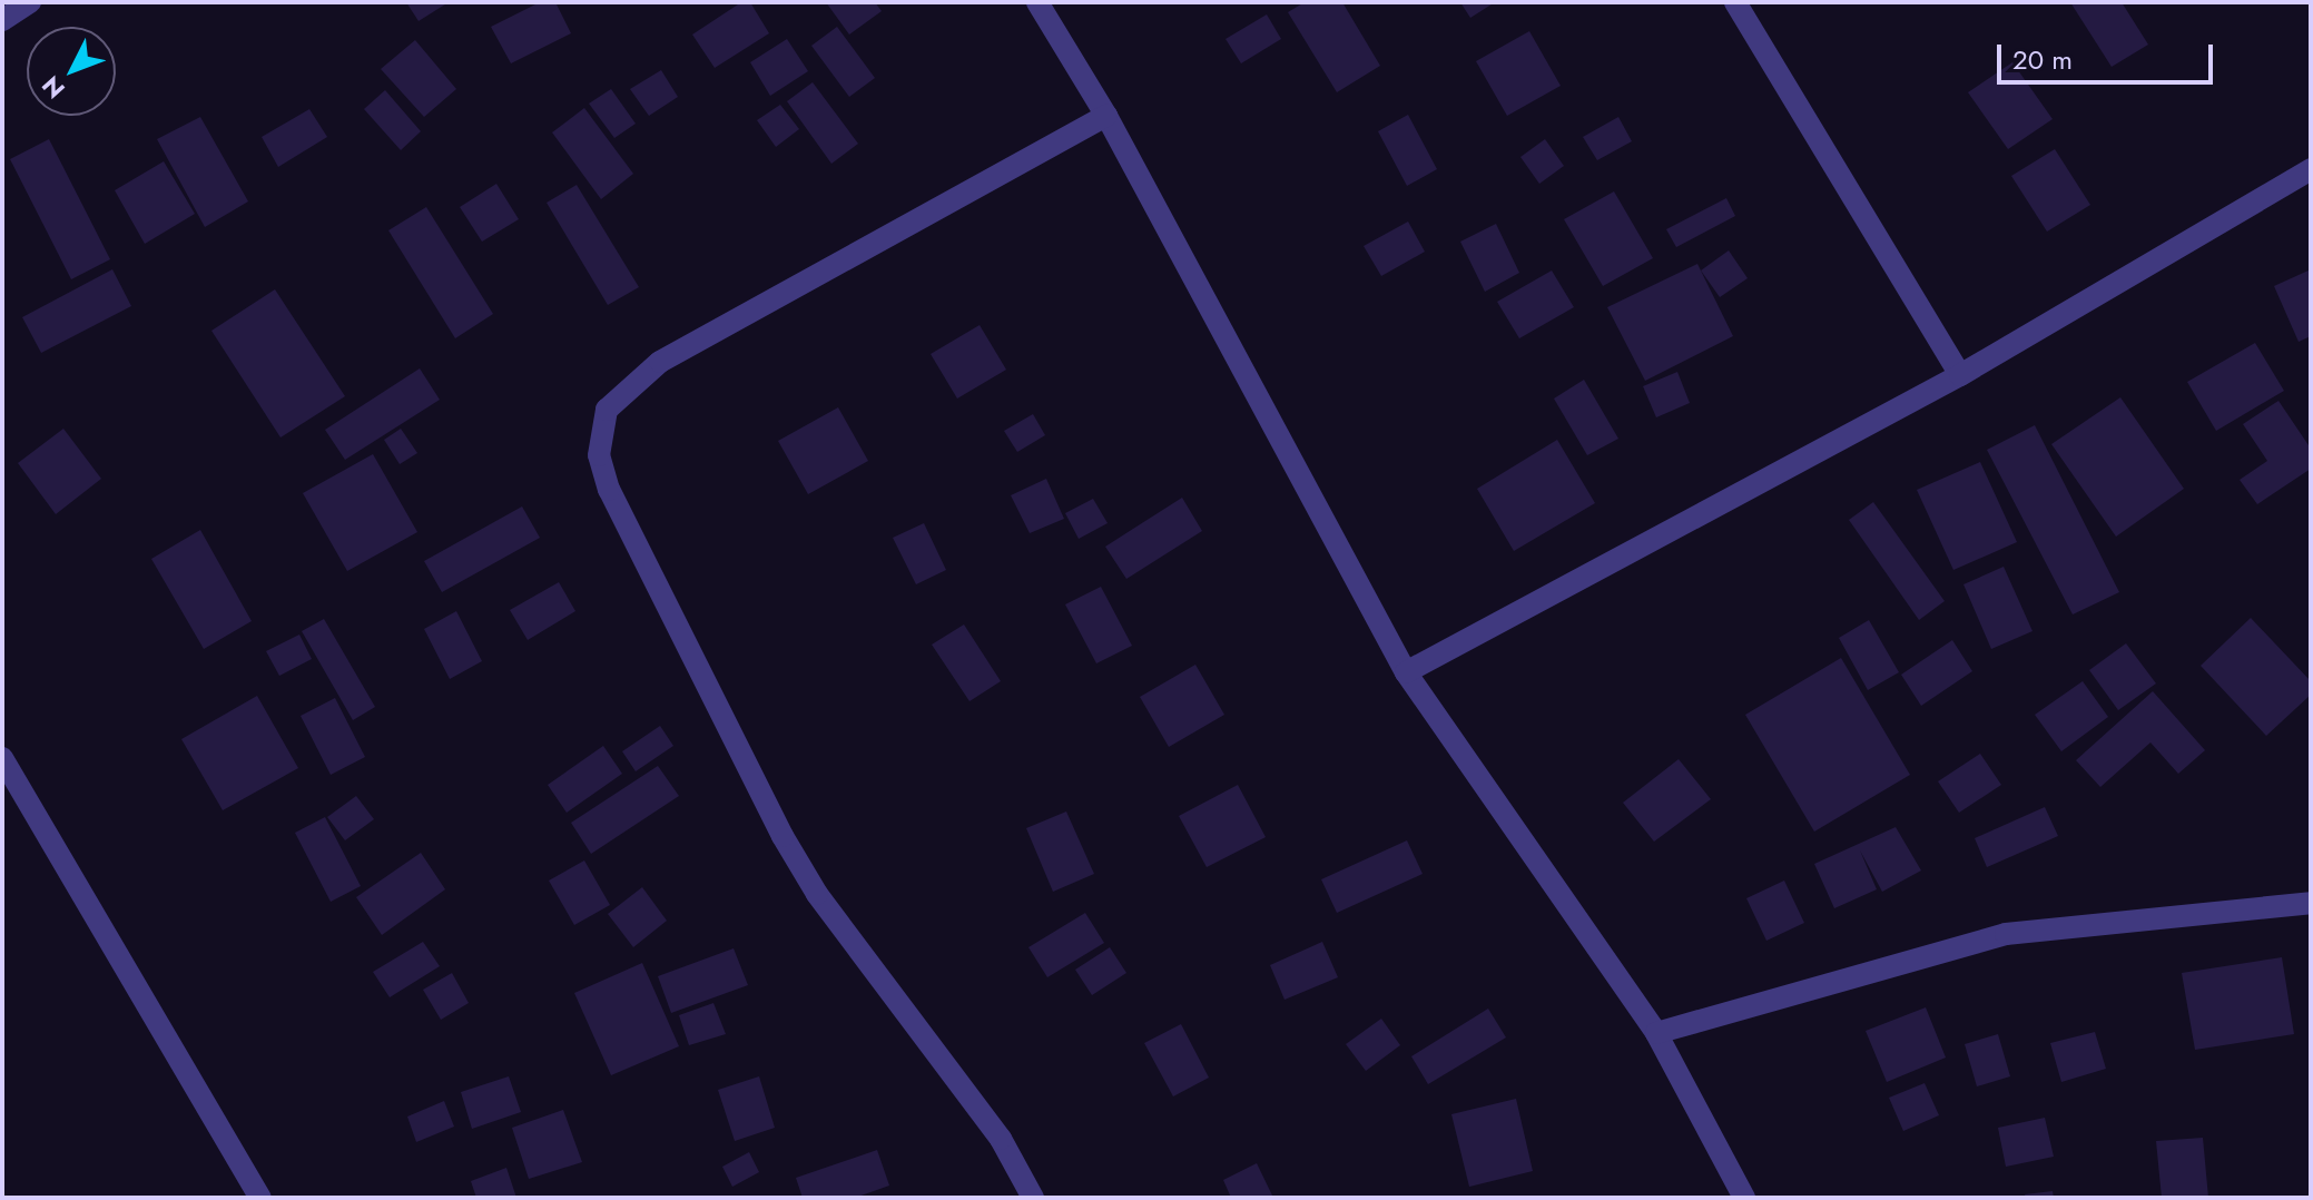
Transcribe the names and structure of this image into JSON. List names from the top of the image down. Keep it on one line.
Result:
{"scale_bar":"20 m","north":"bottom left"}
